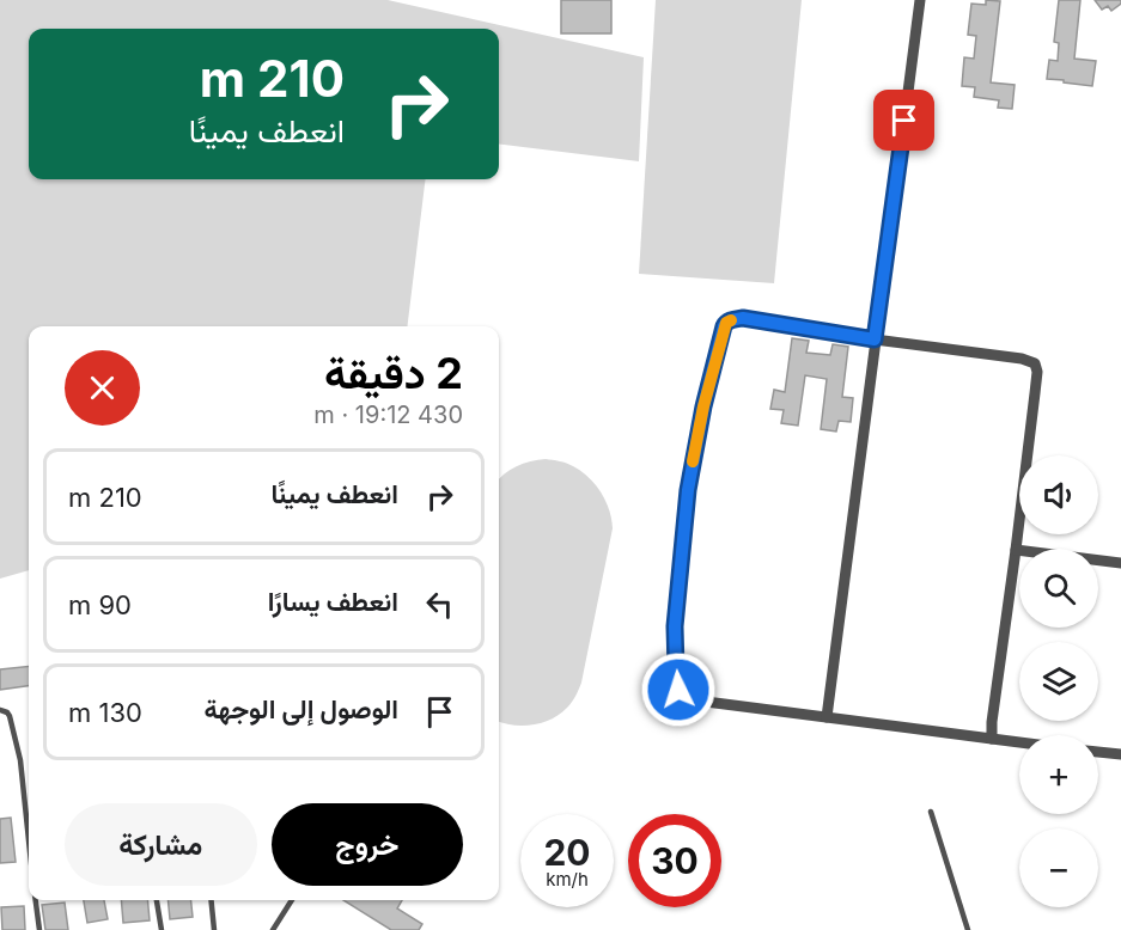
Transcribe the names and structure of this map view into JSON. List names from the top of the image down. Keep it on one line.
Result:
{"page":{"turn":["210 m","انعطف يمينًا"],"heading":["2 دقيقة","430 m · 19:12"],"list":[{"name":"انعطف يمينًا","value":"210 m"},{"name":"انعطف يسارًا","value":"90 m"},{"name":"الوصول إلى الوجهة","value":"130 m"}],"map_buttons":["+","−"],"buttons":["خروج","مشاركة"],"speed":"20 km/h","limit":"30"}}
